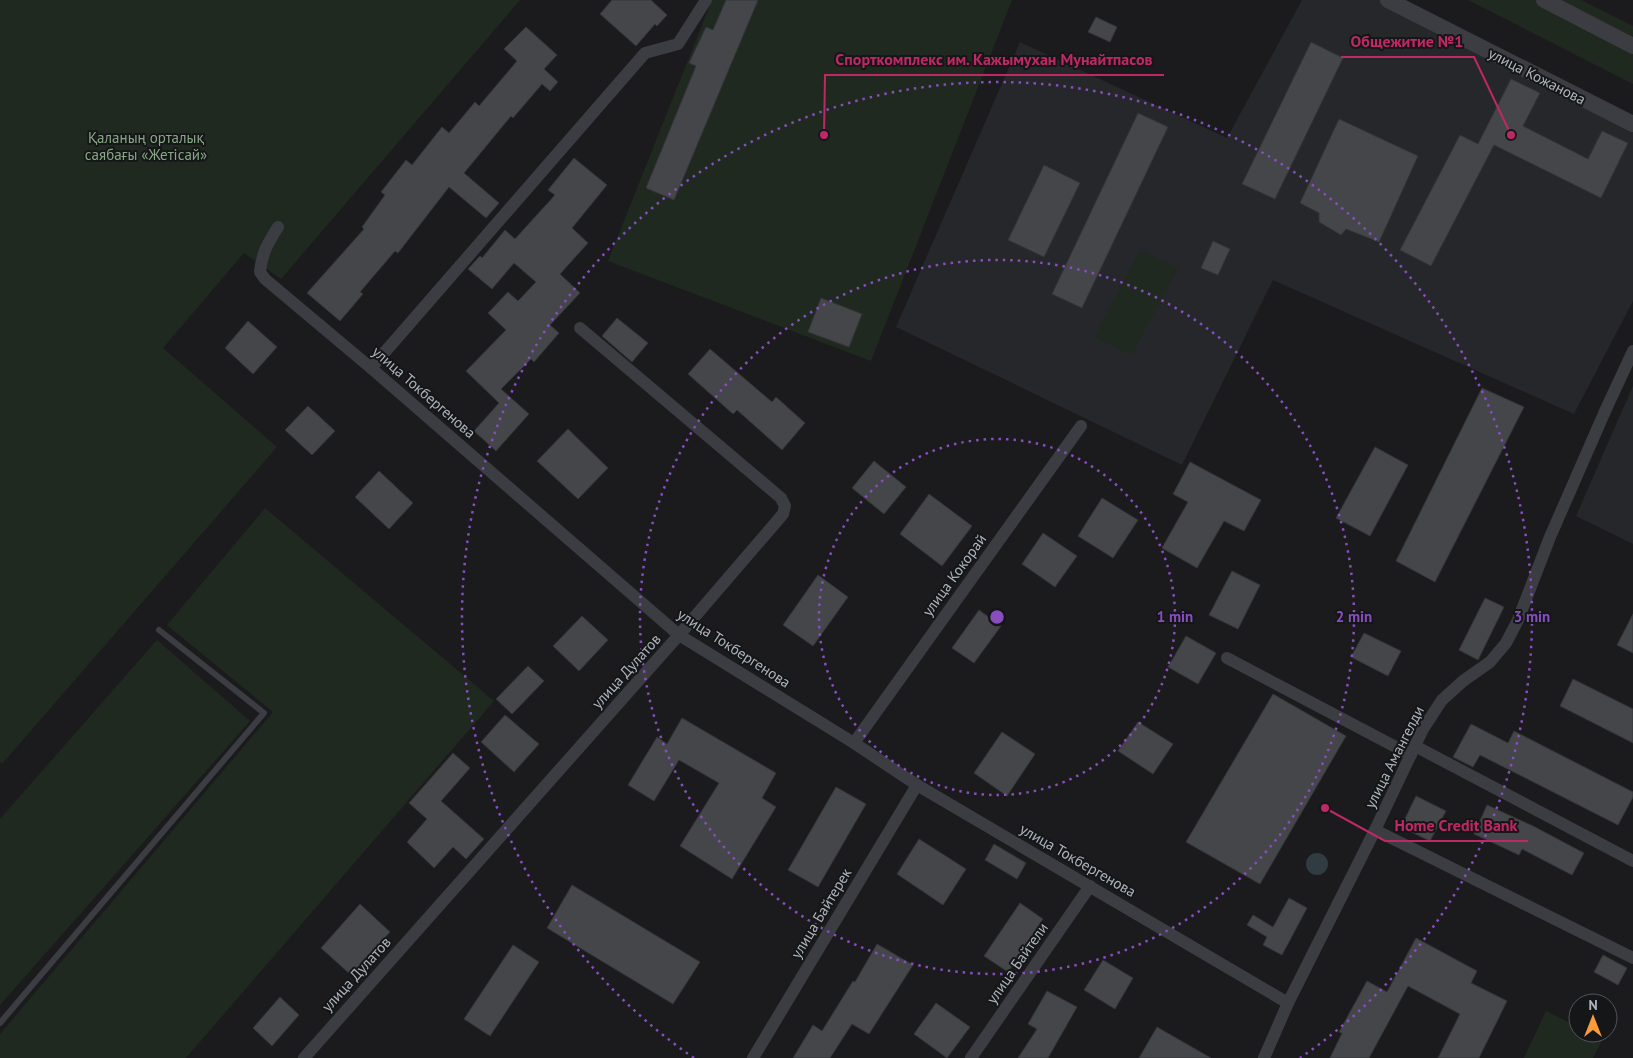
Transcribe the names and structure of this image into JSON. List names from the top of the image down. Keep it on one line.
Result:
{"streets":{"street":["улица Кожанова","улица Токбергенова","улица Кокорай","улица Дулатов","улица Амангелди","улица Байтерек","улица Байтели"]},"crossings":[["улица Токбергенова","улица Кокорай"],["улица Токбергенова","улица Дулатов"],["улица Токбергенова","улица Амангелди"],["улица Токбергенова","улица Байтерек"],["улица Токбергенова","улица Байтели"]],"parks":["Қаланың орталық саябағы «Жетісай»"],"places":["Спорткомплекс им. Кажымухан Мунайтпасов","Общежитие №1","Home Credit Bank"],"north":"top","rings":["1 min","2 min","3 min"]}
